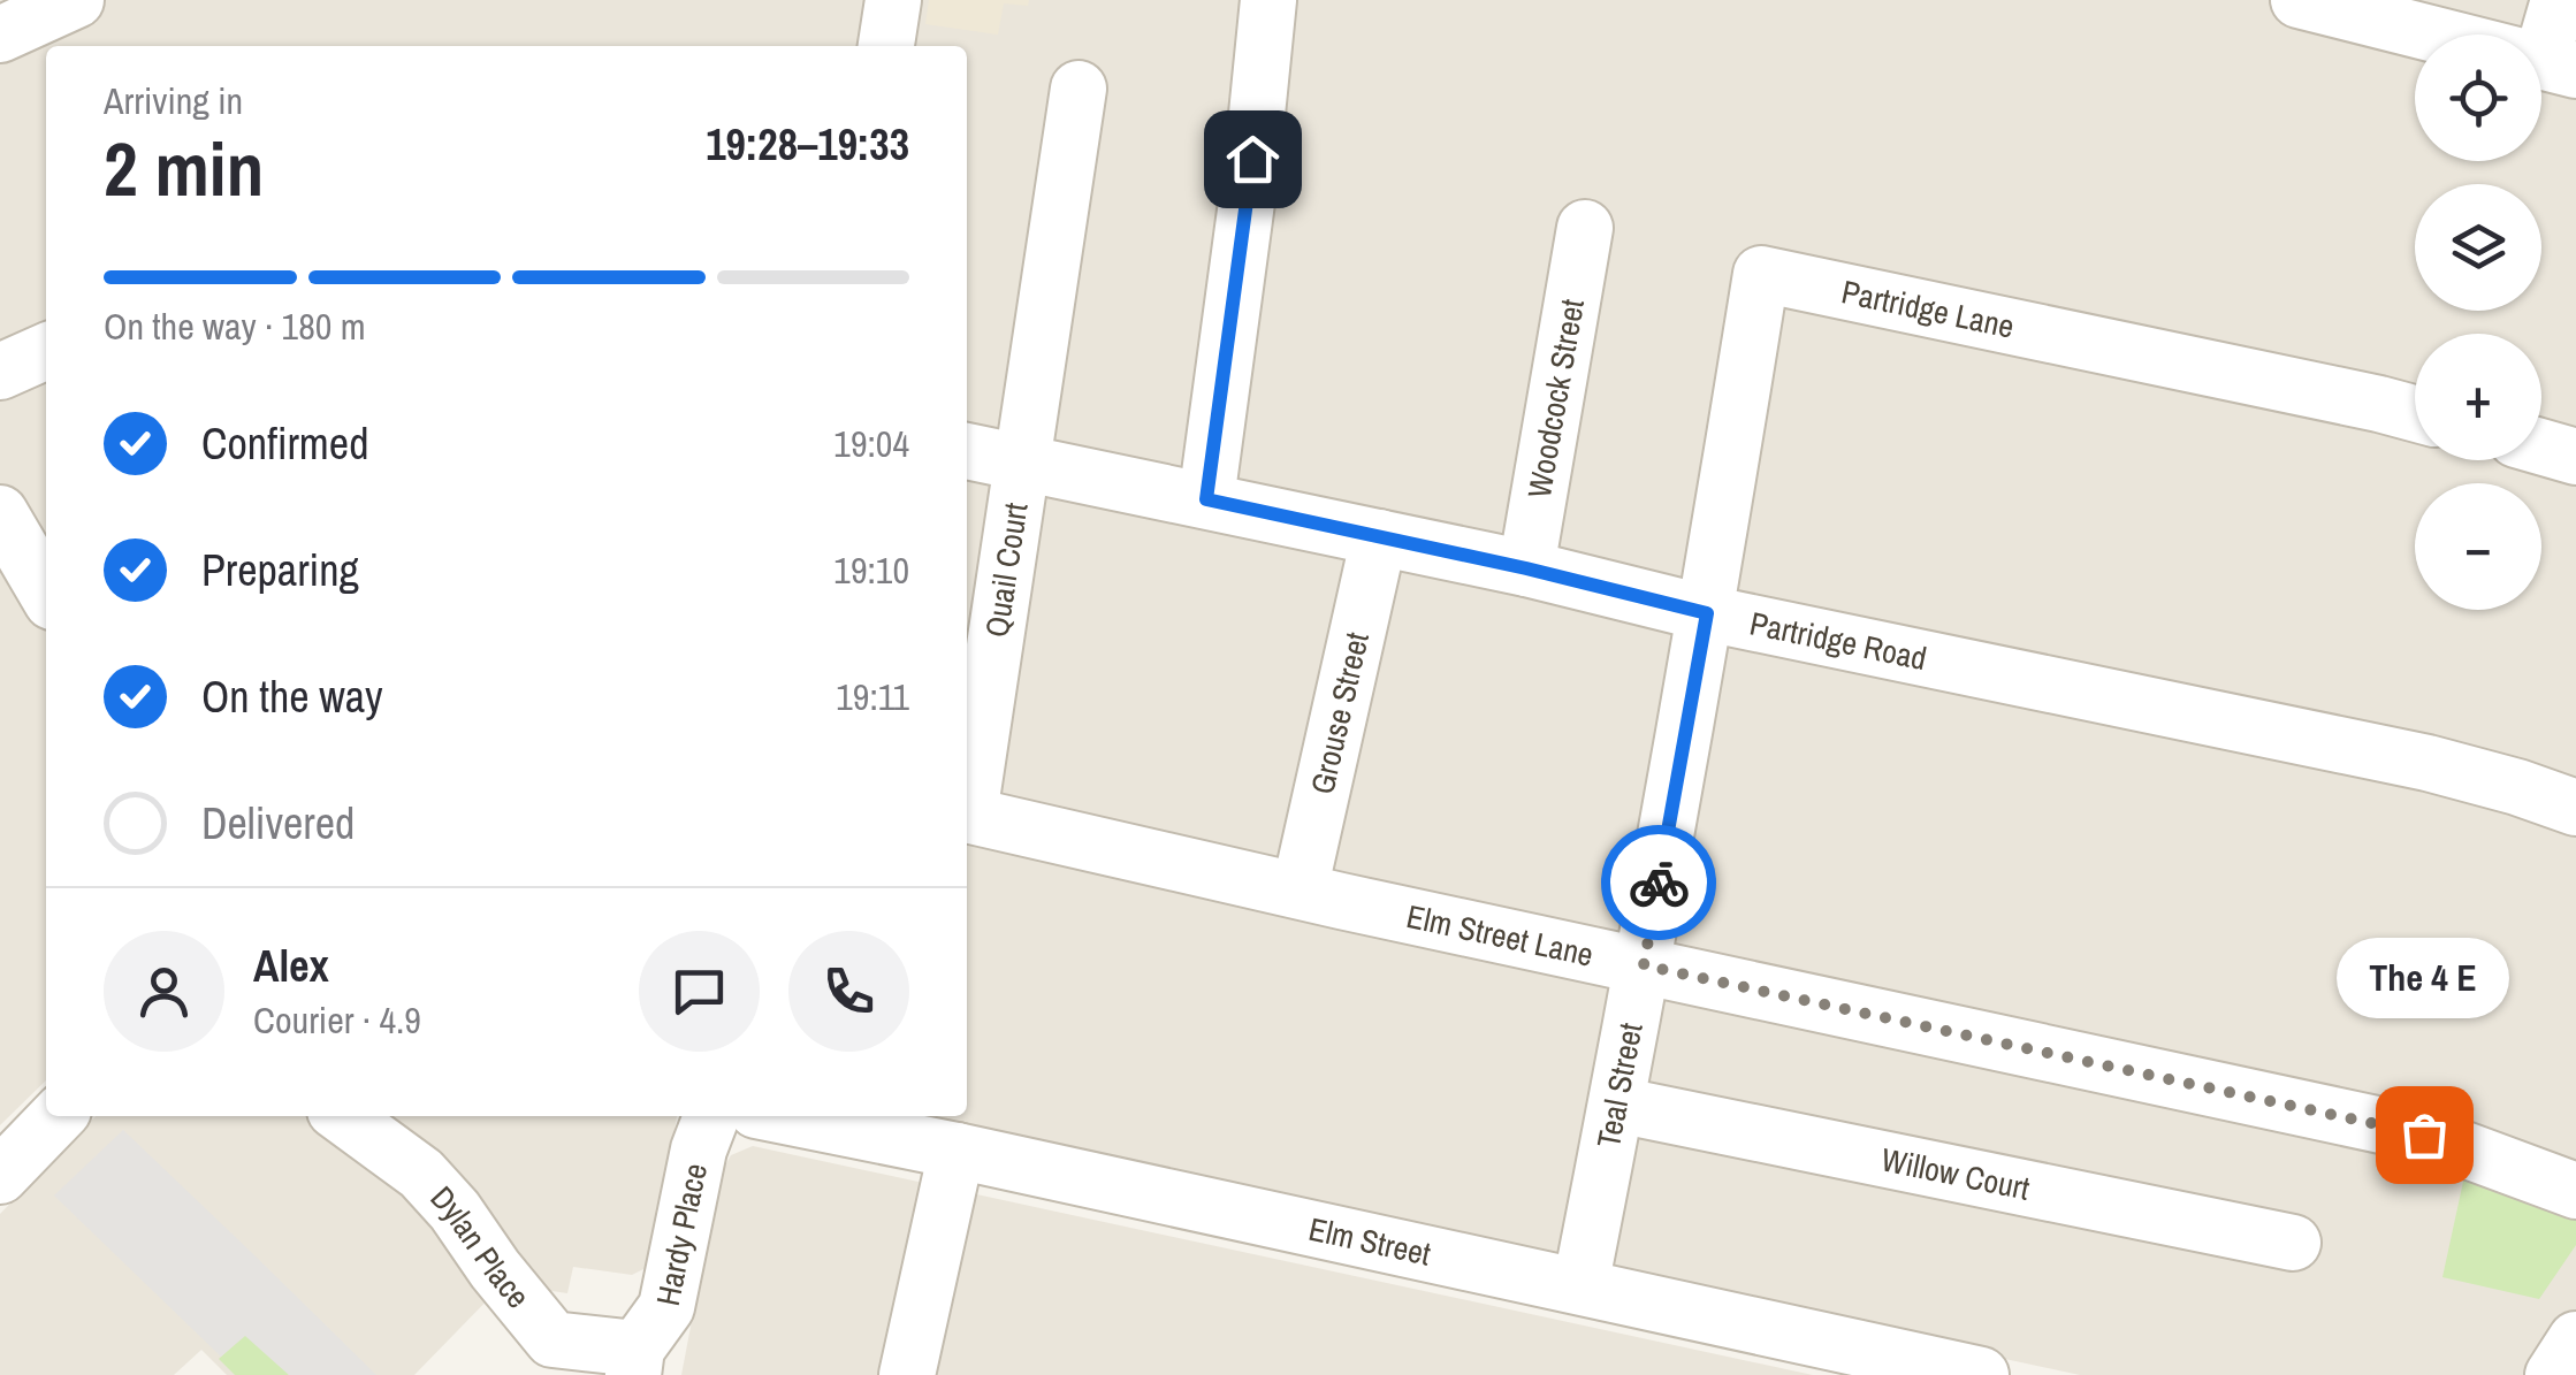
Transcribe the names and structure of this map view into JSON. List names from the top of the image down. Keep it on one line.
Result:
{"streets":{"street":["Partridge Lane","Woodcock Street","Quail Court","Partridge Road","Grouse Street","Elm Street Lane","Teal Street","Willow Court","Hardy Place","Elm Street","Dylan Place"]},"crossings":[["Partridge Lane","Partridge Road"],["Partridge Lane","Teal Street"],["Woodcock Street","Partridge Road"],["Quail Court","Partridge Road"],["Partridge Road","Grouse Street"],["Partridge Road","Teal Street"],["Grouse Street","Elm Street Lane"],["Elm Street Lane","Teal Street"],["Teal Street","Willow Court"],["Teal Street","Elm Street"],["Hardy Place","Dylan Place"]],"places":["The 4 E"],"page":{"map_buttons":["+","−"],"heading":["2 min","Arriving in","19:28–19:33"],"panel":["Alex","Courier · 4.9"],"bar":"On the way · 180 m","list":[["Confirmed","19:04"],["Preparing","19:10"],["On the way","19:11"],"Delivered"],"bubble":"The 4 E"}}
